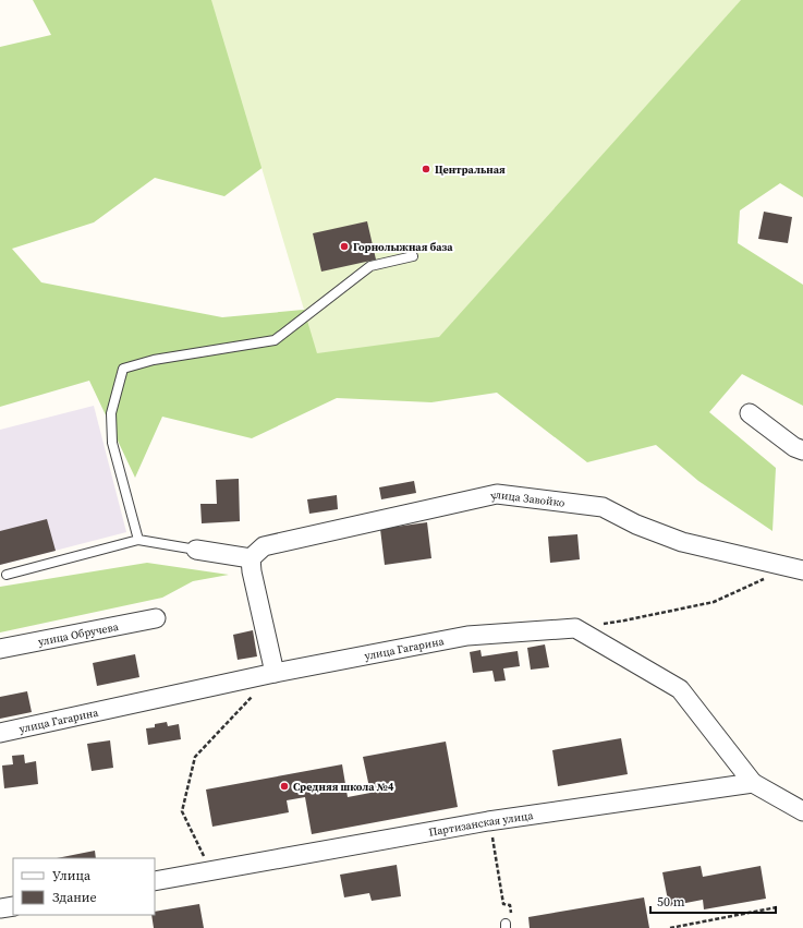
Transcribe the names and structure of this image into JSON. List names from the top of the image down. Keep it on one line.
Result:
{"streets":{"street":["улица Завойко","улица Обручева","улица Гагарина","Партизанская улица"]},"places":["Центральная","Горнолыжная база","Средняя школа №4"],"legend":["Улица","Здание"],"scale_bar":"50 m"}
